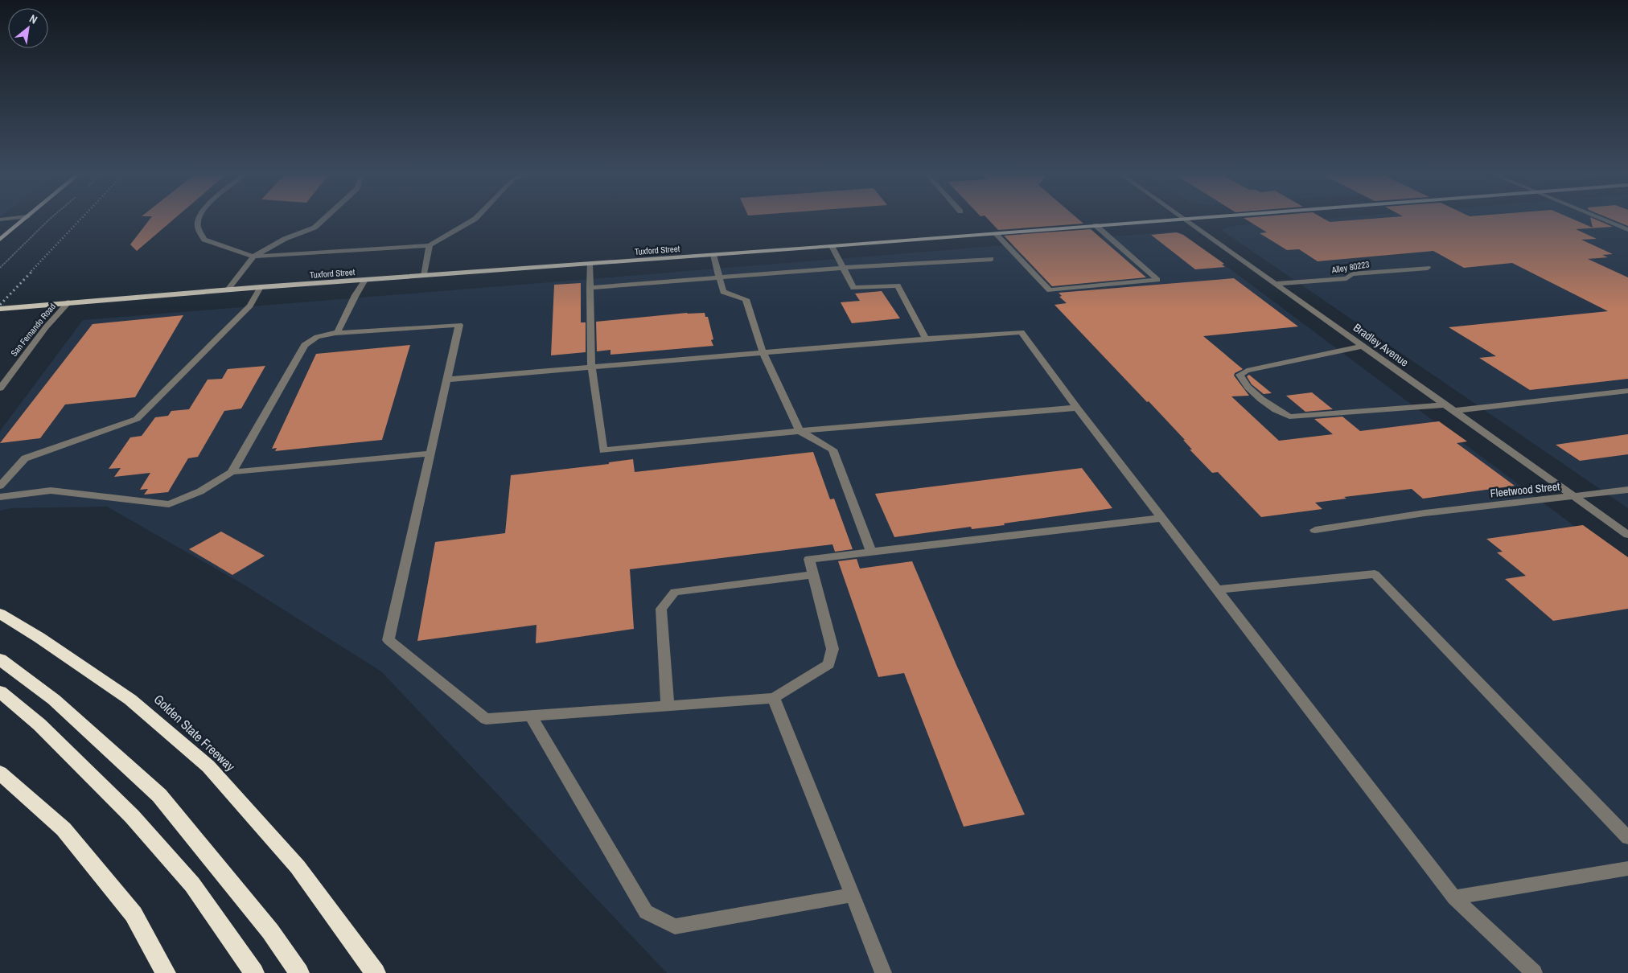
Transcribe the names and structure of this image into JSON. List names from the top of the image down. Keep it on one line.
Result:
{"streets":{"highway":["Golden State Freeway"],"main road":["Tuxford Street"],"street":["Alley 80223","San Fernando Road","Bradley Avenue","Fleetwood Street"]},"crossings":[["Tuxford Street","San Fernando Road"],["Alley 80223","Bradley Avenue"],["Bradley Avenue","Fleetwood Street"]],"north":"top right"}
